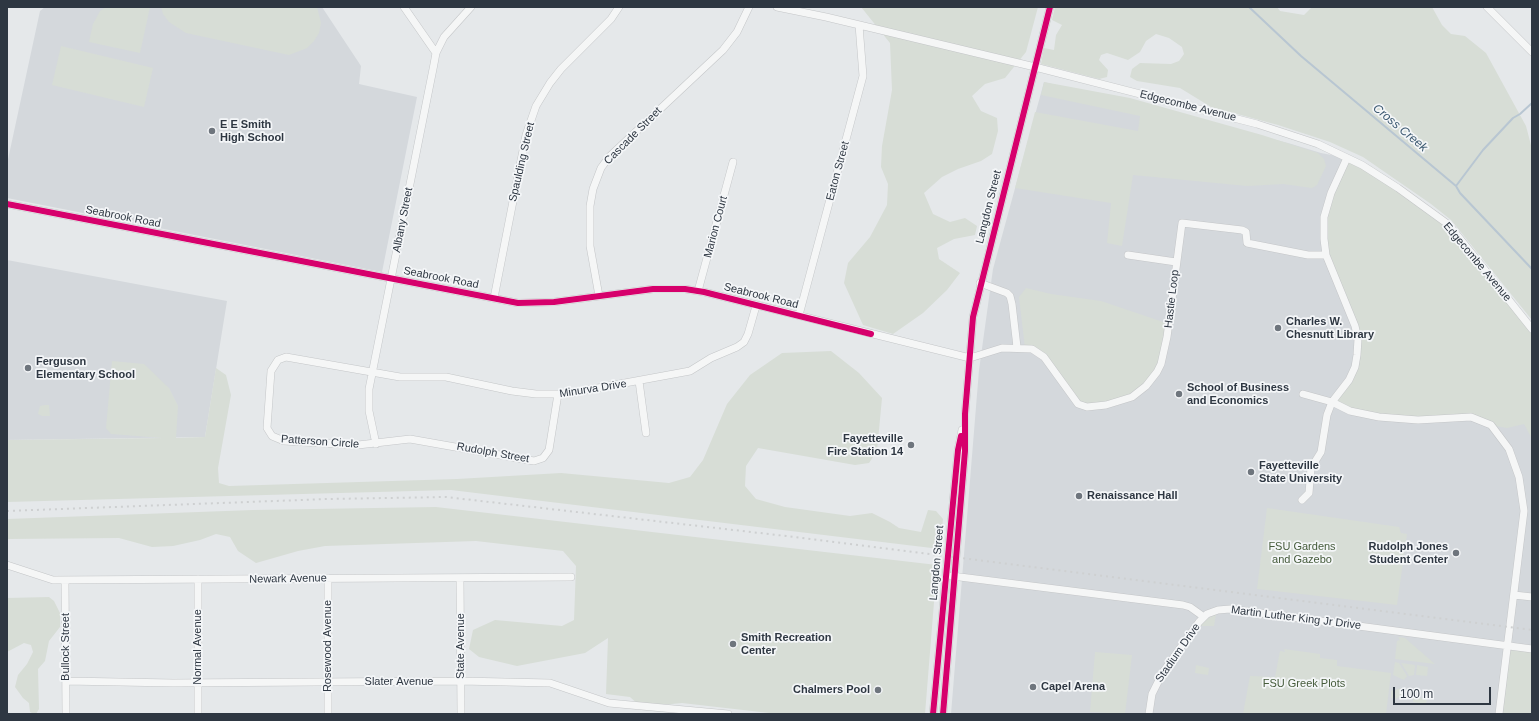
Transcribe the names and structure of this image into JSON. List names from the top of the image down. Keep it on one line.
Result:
{"streets":{"street":["Edgecombe Avenue","Cascade Street","Spaulding Street","Eaton Street","Langdon Street","Seabrook Road","Albany Street","Marion Court","Hastie Loop","Minurva Drive","Patterson Circle","Rudolph Street","Newark Avenue","Martin Luther King Jr Drive","Rosewood Avenue","State Avenue","Bullock Street","Normal Avenue","Stadium Drive","Slater Avenue"]},"crossings":[["Edgecombe Avenue","Eaton Street"],["Edgecombe Avenue","Langdon Street"],["Cascade Street","Seabrook Road"],["Spaulding Street","Seabrook Road"],["Eaton Street","Seabrook Road"],["Langdon Street","Seabrook Road"],["Seabrook Road","Albany Street"],["Seabrook Road","Marion Court"],["Seabrook Road","Minurva Drive"],["Albany Street","Minurva Drive"],["Albany Street","Patterson Circle"],["Albany Street","Rudolph Street"],["Minurva Drive","Patterson Circle"],["Minurva Drive","Rudolph Street"],["Patterson Circle","Rudolph Street"],["Newark Avenue","Rosewood Avenue"],["Newark Avenue","State Avenue"],["Newark Avenue","Bullock Street"],["Newark Avenue","Normal Avenue"],["Martin Luther King Jr Drive","Stadium Drive"],["Rosewood Avenue","Slater Avenue"],["State Avenue","Slater Avenue"],["Bullock Street","Slater Avenue"],["Normal Avenue","Slater Avenue"]],"water":["Cross Creek"],"parks":["FSU Gardens and Gazebo","FSU Greek Plots"],"places":["E E Smith High School","Charles W. Chesnutt Library","Ferguson Elementary School","School of Business and Economics","Fayetteville Fire Station 14","Fayetteville State University","Renaissance Hall","Rudolph Jones Student Center","Smith Recreation Center","Capel Arena","Chalmers Pool"],"scale_bar":"100 m"}
